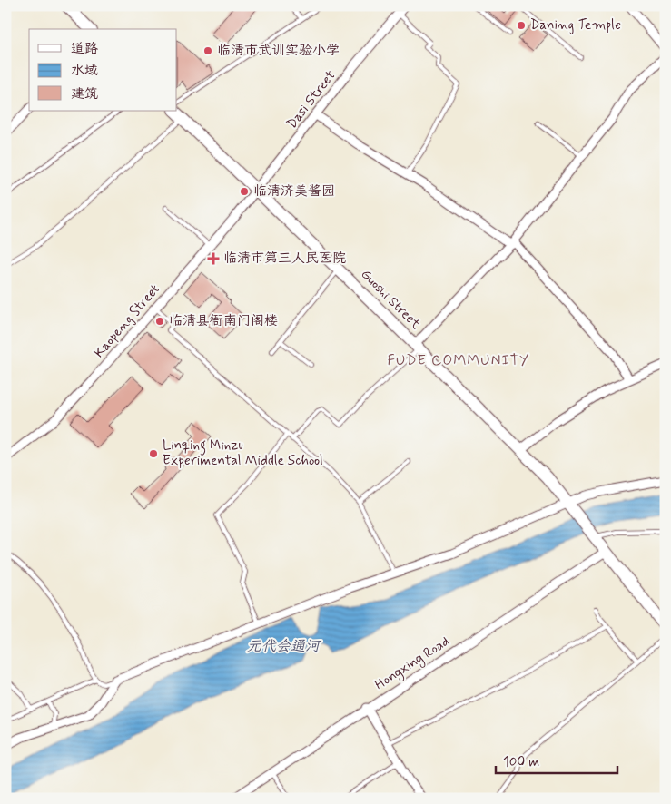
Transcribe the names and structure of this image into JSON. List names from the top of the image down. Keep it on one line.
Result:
{"streets":{"street":["Dasi Street","Guoshi Street","Kaopeng Street","Hongxing Road"]},"crossings":[["Dasi Street","Guoshi Street"],["Dasi Street","Kaopeng Street"],["Guoshi Street","Kaopeng Street"],["Guoshi Street","Hongxing Road"]],"districts":["FUDE COMMUNITY"],"water":["元代会通河"],"places":{"other":["Daning Temple","临清市武训实验小学","临清济美酱园","临清县衙南门阁楼","Linqing Minzu Experimental Middle School"],"health":["临清市第三人民医院"]},"legend":["道路","水域","建筑"],"scale_bar":"100 m"}
